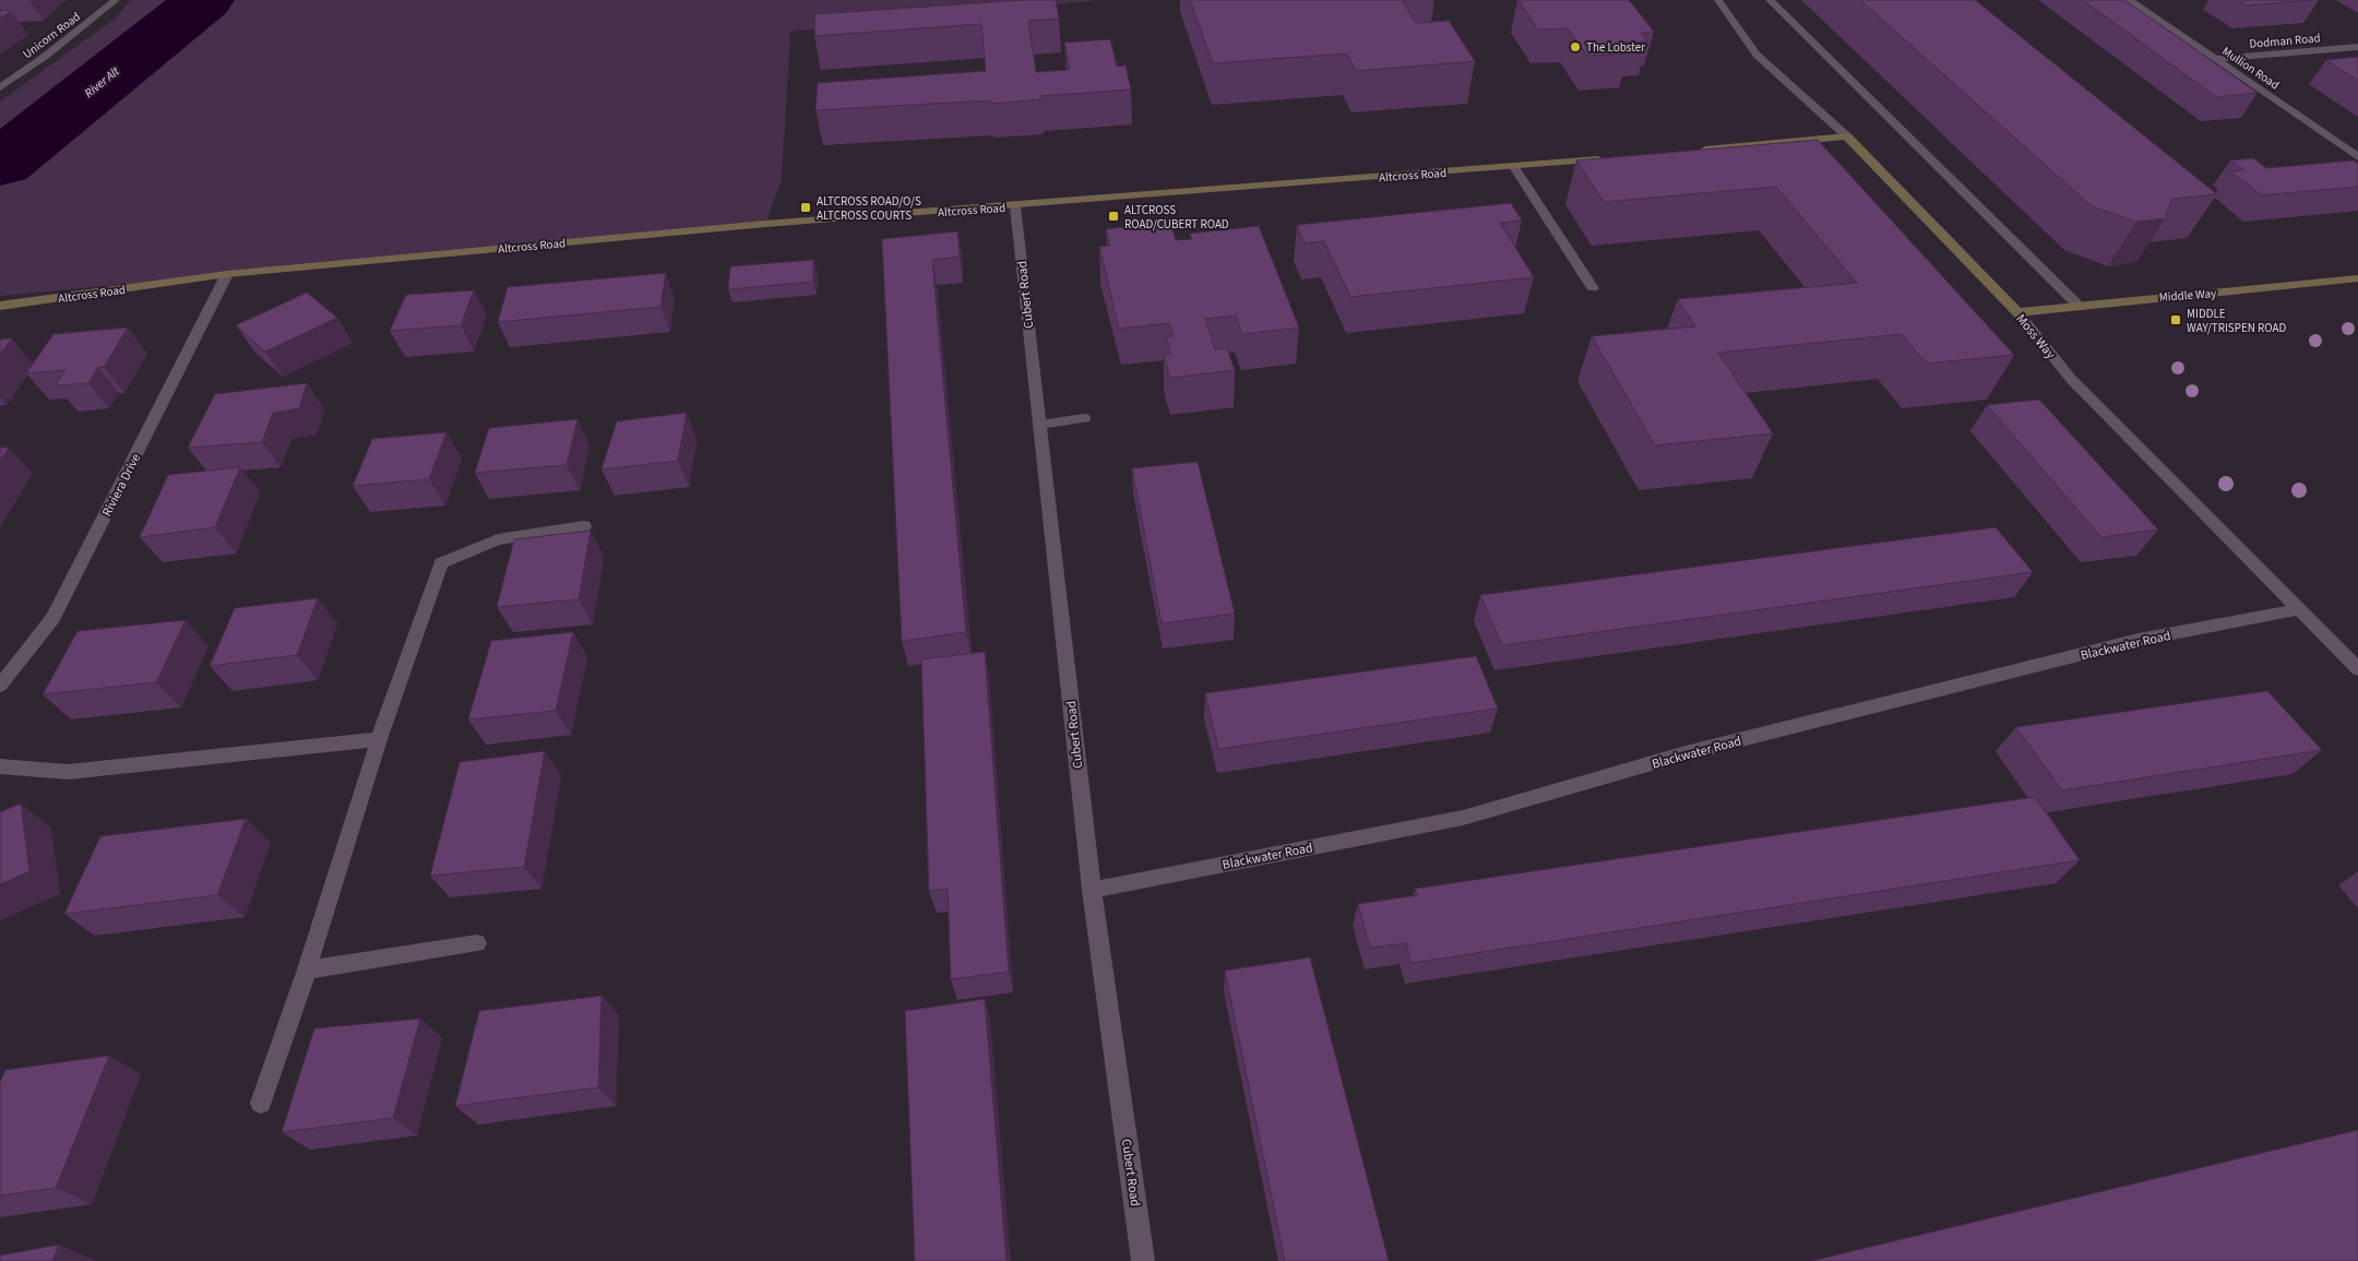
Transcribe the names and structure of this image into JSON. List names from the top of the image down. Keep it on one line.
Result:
{"streets":{"street":["Unicorn Road","Dodman Road","Mullion Road","Altcross Road","Cubert Road","Middle Way","Moss Way","Riviera Drive","Blackwater Road"]},"crossings":[["Dodman Road","Mullion Road"],["Altcross Road","Cubert Road"],["Altcross Road","Riviera Drive"],["Cubert Road","Blackwater Road"],["Middle Way","Moss Way"],["Moss Way","Blackwater Road"]],"water":["River Alt"],"places":{"other":["The Lobster"],"transit":["ALTCROSS ROAD/O/S ALTCROSS COURTS","ALTCROSS ROAD/CUBERT ROAD","MIDDLE WAY/TRISPEN ROAD"]}}
